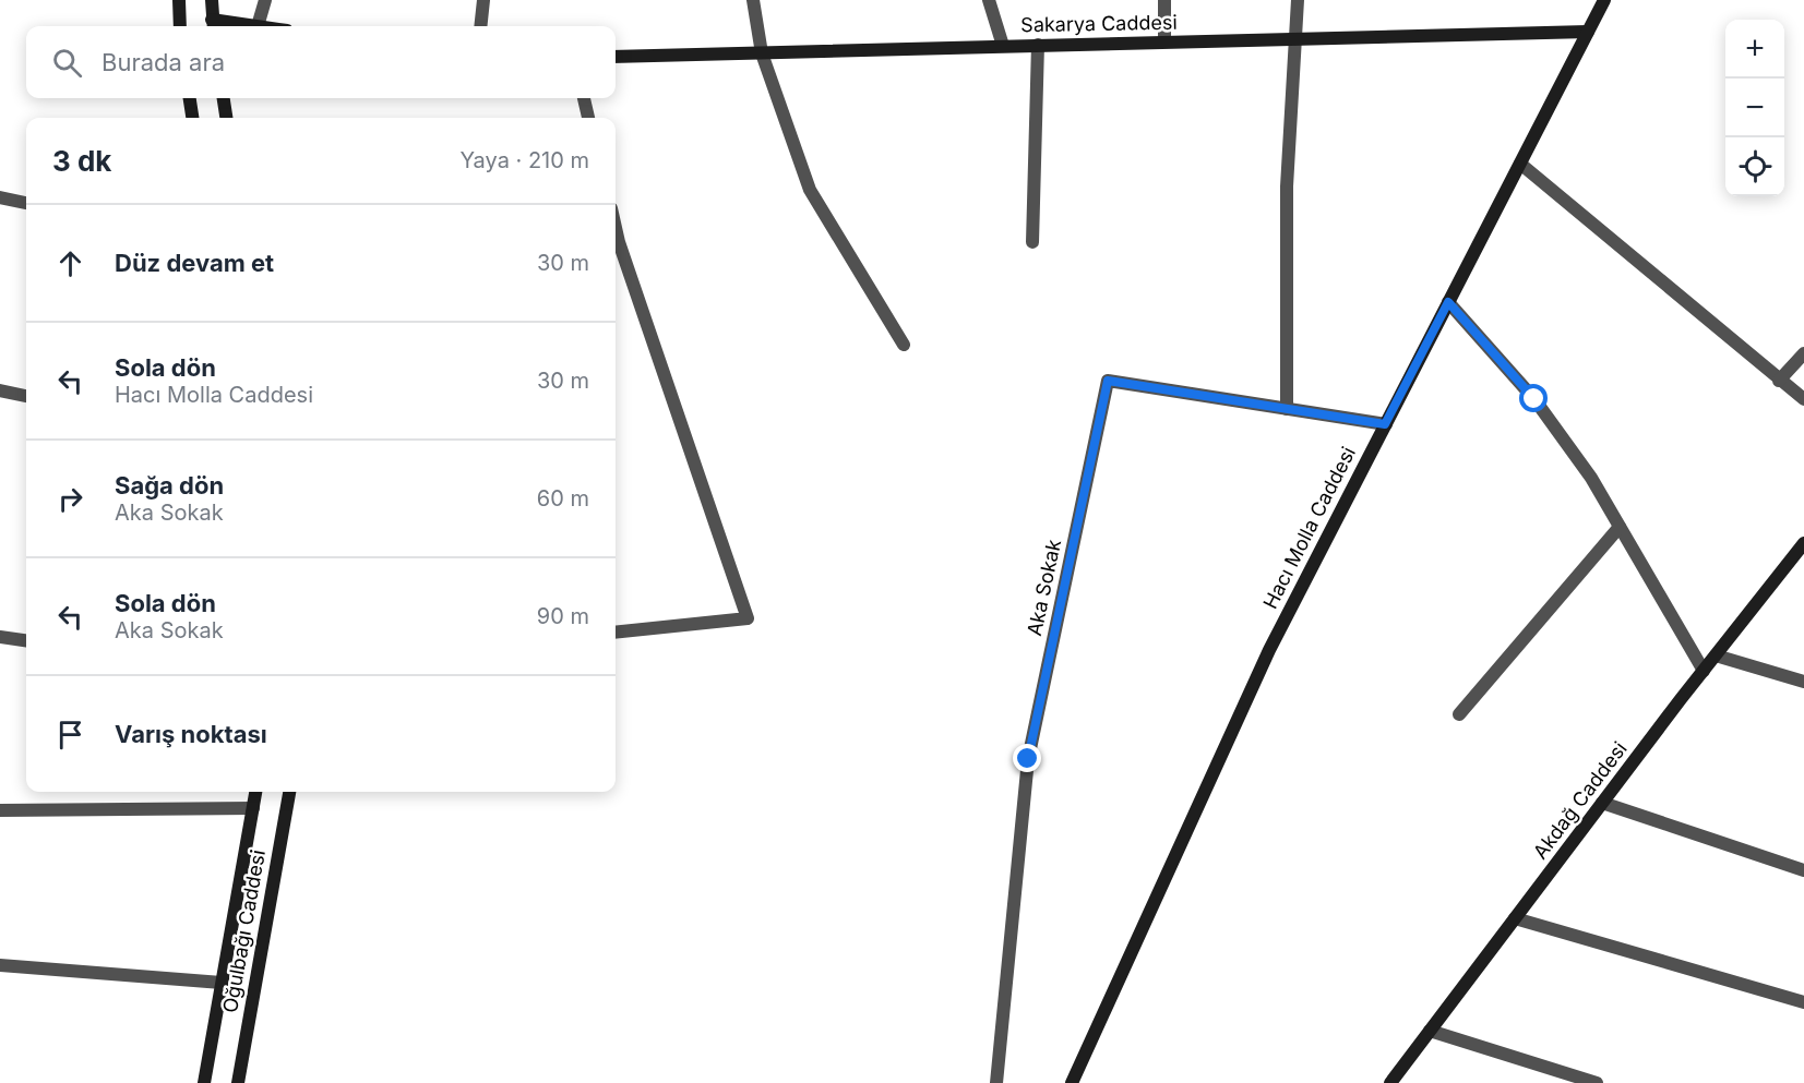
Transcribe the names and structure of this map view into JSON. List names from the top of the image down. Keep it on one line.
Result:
{"streets":{"street":["Sakarya Caddesi","Hacı Molla Caddesi","Aka Sokak","Akdağ Caddesi","Oğulbağı Caddesi"]},"crossings":[["Sakarya Caddesi","Hacı Molla Caddesi"],["Hacı Molla Caddesi","Aka Sokak"]],"page":{"map_buttons":["+","−"],"search":"Burada ara","heading":["3 dk","Yaya · 210 m"],"list":[["Düz devam et","30 m"],["Sola dön","Hacı Molla Caddesi","30 m"],["Sağa dön","Aka Sokak","60 m"],["Sola dön","Aka Sokak","90 m"],"Varış noktası"]}}
